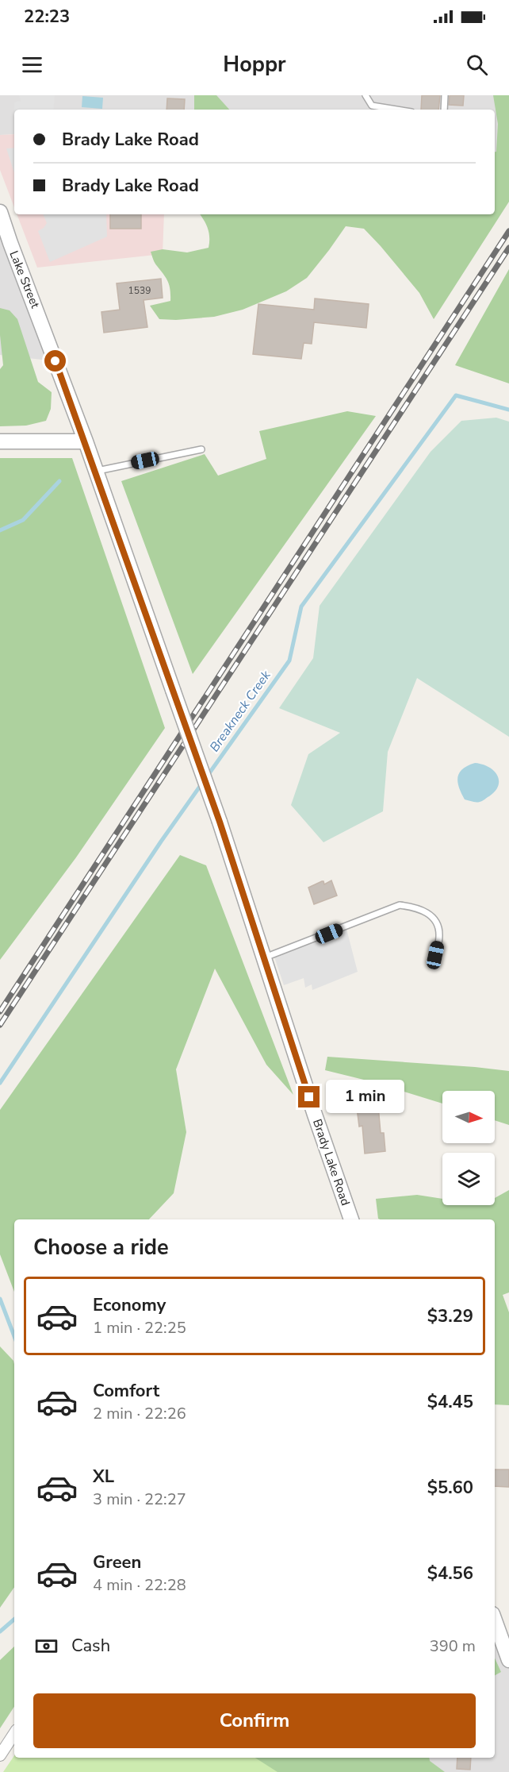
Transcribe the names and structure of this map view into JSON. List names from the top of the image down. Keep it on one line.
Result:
{"streets":{"street":["Lake Street","Brady Lake Road"]},"crossings":[["Lake Street","Brady Lake Road"]],"water":["Breakneck Creek"],"house_numbers":["1539"],"north":"right","page":{"status":"22:23","header":"Hoppr","banner":["Brady Lake Road","Brady Lake Road"],"bubble":"1 min","heading":"Choose a ride","list":[{"name":"Economy","note":"1 min · 22:25","value":"$3.29"},{"name":"Comfort","note":"2 min · 22:26","value":"$4.45"},{"name":"XL","note":"3 min · 22:27","value":"$5.60"},{"name":"Green","note":"4 min · 22:28","value":"$4.56"}],"pay":["Cash","390 m"],"buttons":"Confirm"}}
